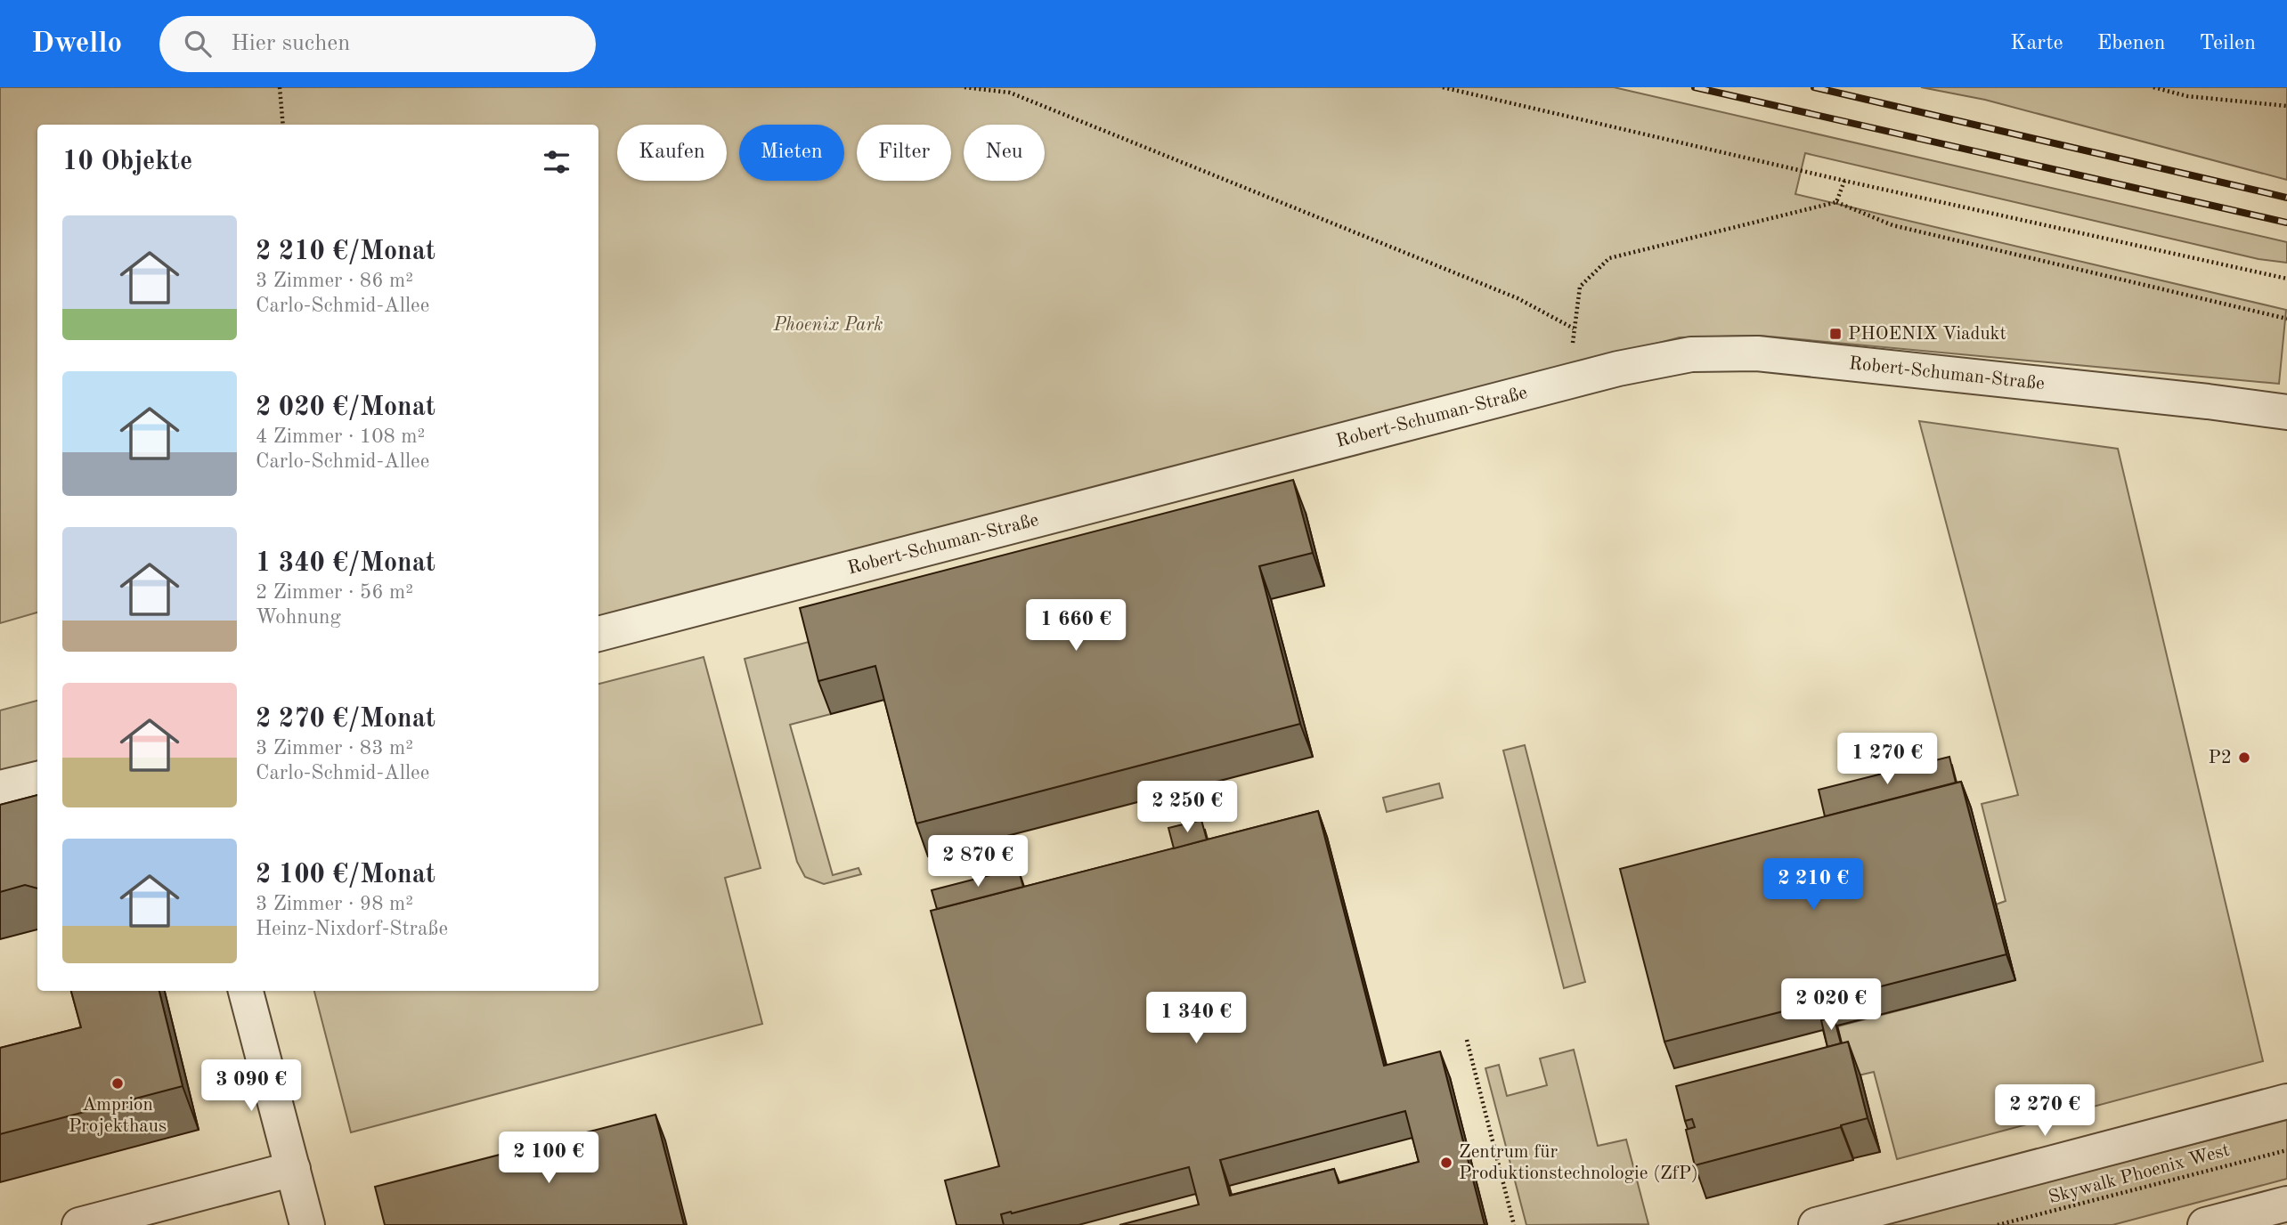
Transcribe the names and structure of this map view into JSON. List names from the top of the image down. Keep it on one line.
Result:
{"streets":{"street":["Robert-Schuman-Straße"],"path":["Skywalk Phoenix West"]},"parks":["Phoenix Park"],"places":{"transit":["PHOENIX Viadukt"],"other":["P2","Amprion Projekthaus","Zentrum für Produktionstechnologie (ZfP)"]},"page":{"header":"Dwello","search":"Hier suchen","nav":["Karte","Ebenen","Teilen"],"chip":["Kaufen","Mieten","Filter","Neu"],"heading":"10 Objekte","list":[{"name":"2 210 €/Monat","note":"3 Zimmer · 86 m² · Carlo-Schmid-Allee"},{"name":"2 020 €/Monat","note":"4 Zimmer · 108 m² · Carlo-Schmid-Allee"},{"name":"1 340 €/Monat","note":"2 Zimmer · 56 m² · Wohnung"},{"name":"2 270 €/Monat","note":"3 Zimmer · 83 m² · Carlo-Schmid-Allee"},{"name":"2 100 €/Monat","note":"3 Zimmer · 98 m² · Heinz-Nixdorf-Straße"}],"price":["1 660 €","1 270 €","2 250 €","2 870 €","2 210 €","2 020 €","1 340 €","3 090 €","2 270 €","2 100 €"]}}
